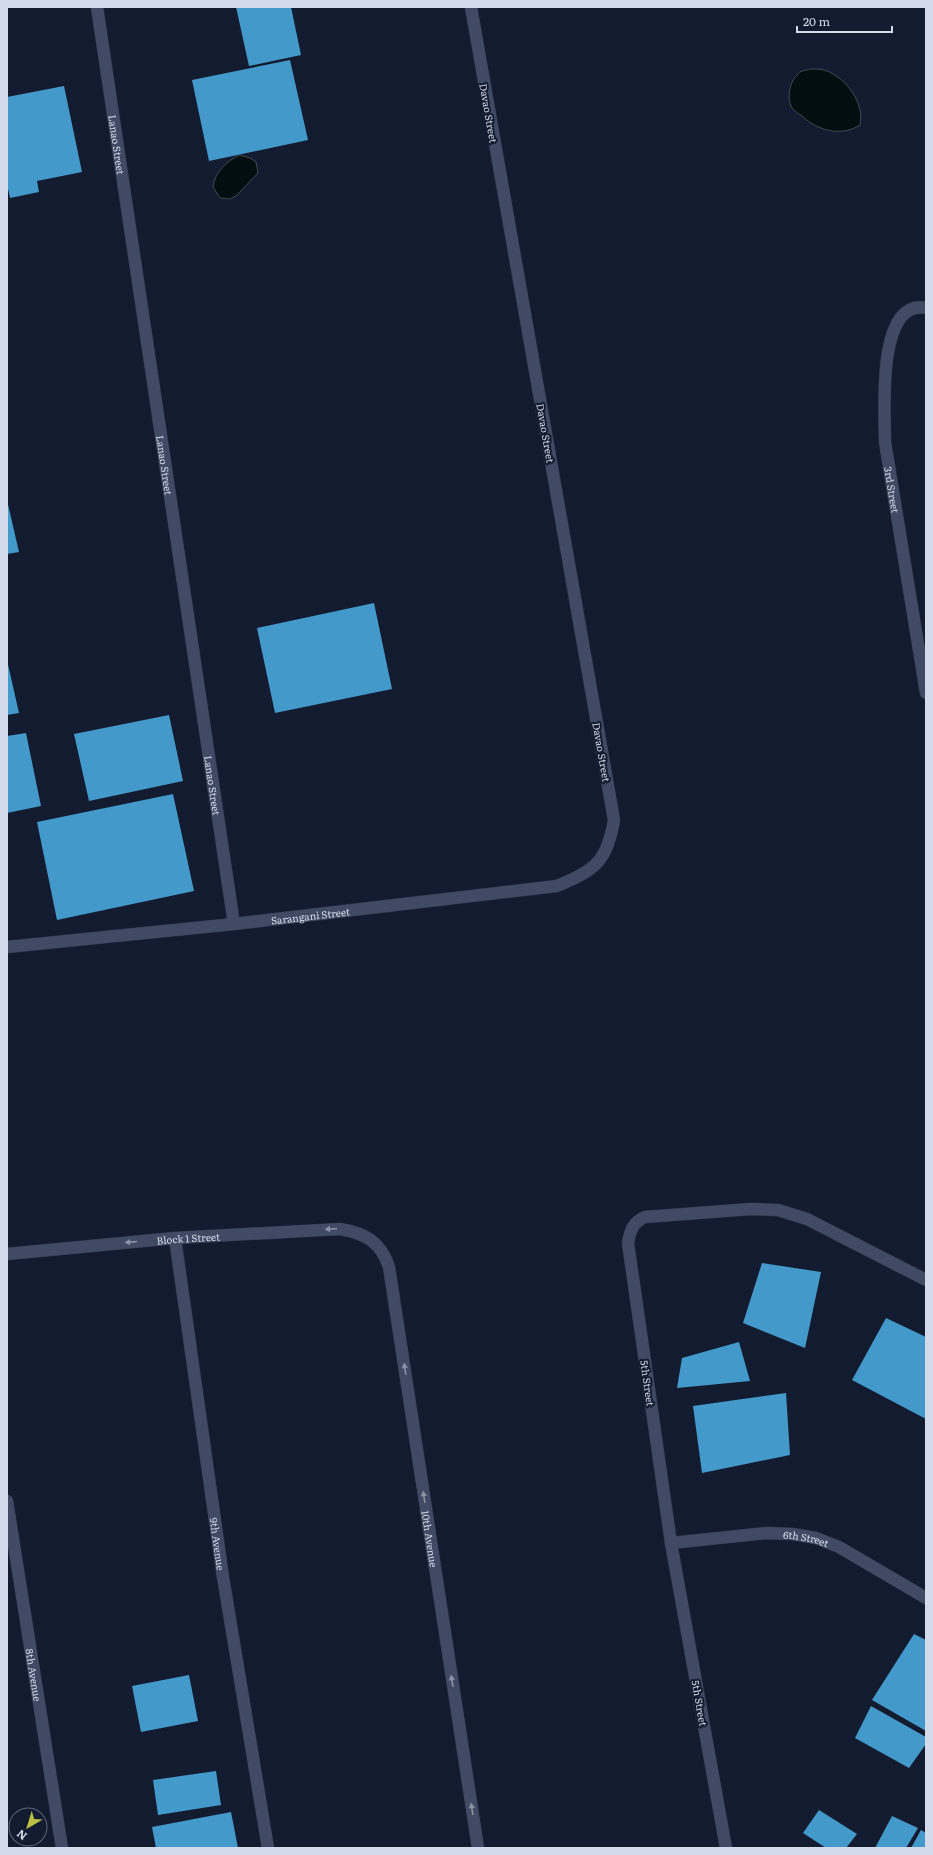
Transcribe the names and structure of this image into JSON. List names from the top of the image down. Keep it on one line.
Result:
{"streets":{"street":["Davao Street","Lanao Street","3rd Street","Sarangani Street","Block 1 Street","5th Street","10th Avenue","6th Street","9th Avenue","8th Avenue"]},"crossings":[["Davao Street","Sarangani Street"],["Lanao Street","Sarangani Street"],["Block 1 Street","10th Avenue"],["Block 1 Street","9th Avenue"],["5th Street","6th Street"]],"one_way":["Block 1 Street","10th Avenue"],"scale_bar":"20 m","north":"bottom left"}
